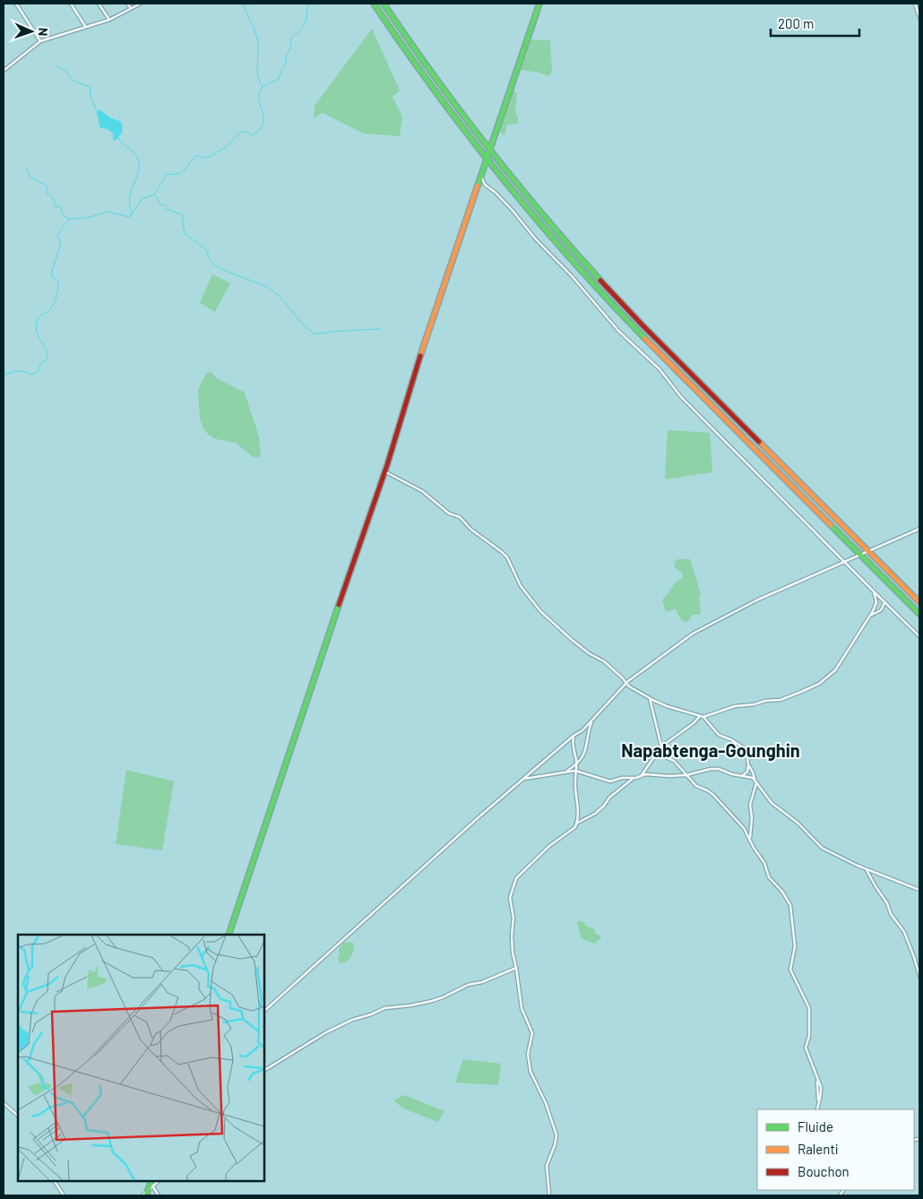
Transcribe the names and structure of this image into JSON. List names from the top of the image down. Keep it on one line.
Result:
{"districts":["Napabtenga-Gounghin"],"legend":["Fluide","Ralenti","Bouchon"],"scale_bar":"200 m","north":"right"}
